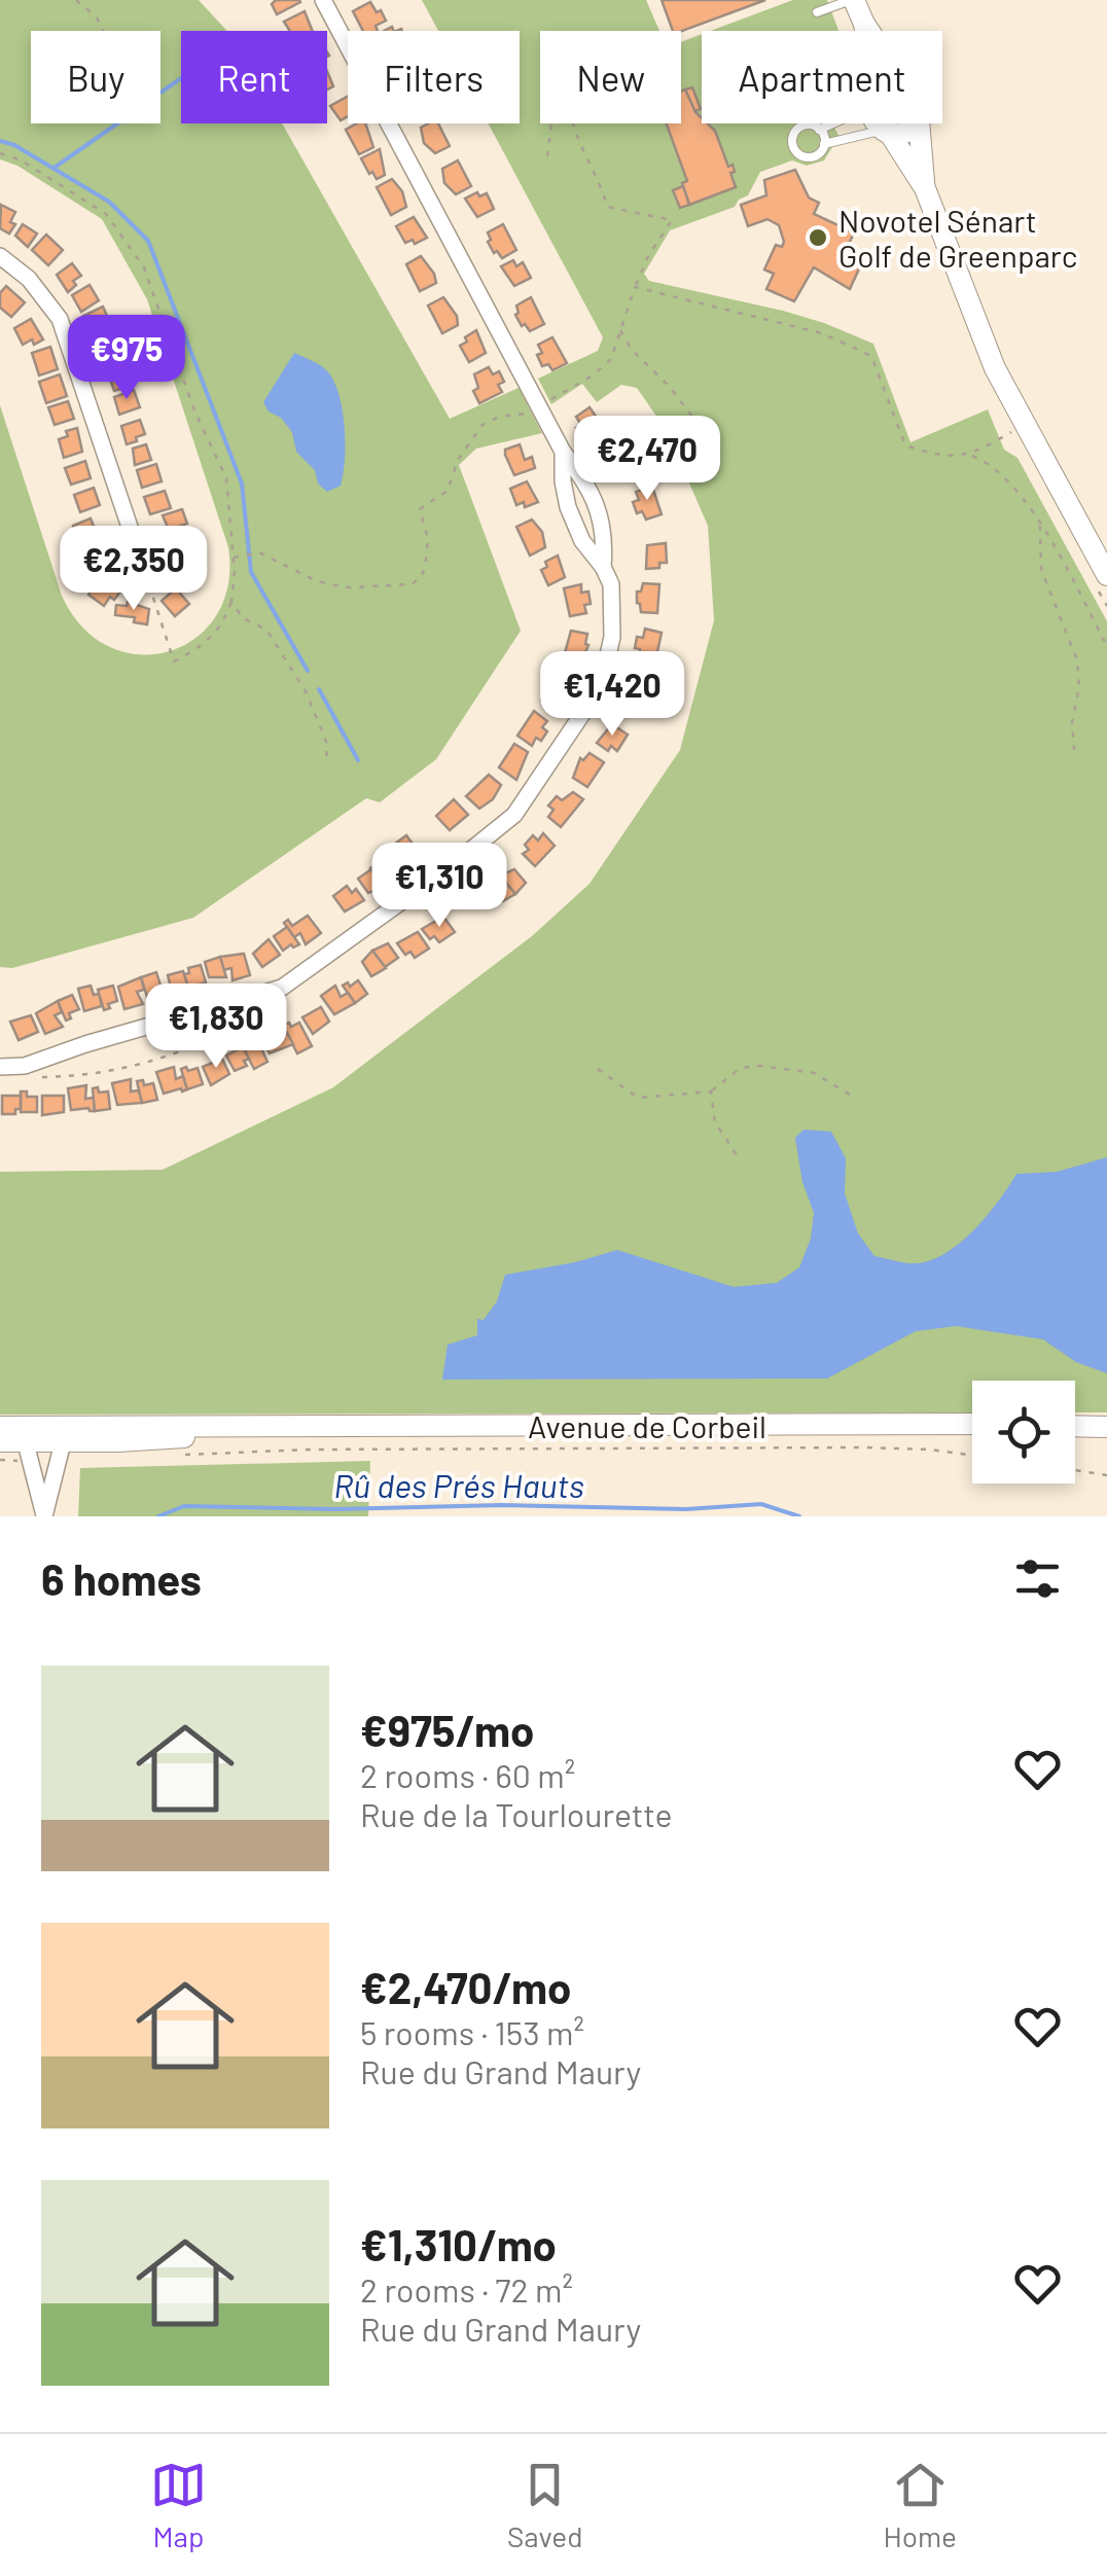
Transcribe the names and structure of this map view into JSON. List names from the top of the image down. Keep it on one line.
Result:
{"streets":{"main road":["Avenue de Corbeil"]},"water":["Rû des Prés Hauts"],"places":["Novotel Sénart Golf de Greenparc"],"page":{"chip":["Buy","Rent","Filters","New","Apartment"],"price":["€975","€2,470","€2,350","€1,420","€1,310","€1,830"],"heading":"6 homes","list":[{"name":"€975/mo","note":"2 rooms · 60 m² · Rue de la Tourlourette"},{"name":"€2,470/mo","note":"5 rooms · 153 m² · Rue du Grand Maury"},{"name":"€1,310/mo","note":"2 rooms · 72 m² · Rue du Grand Maury"}],"tabs":["Map","Saved","Home"]}}
